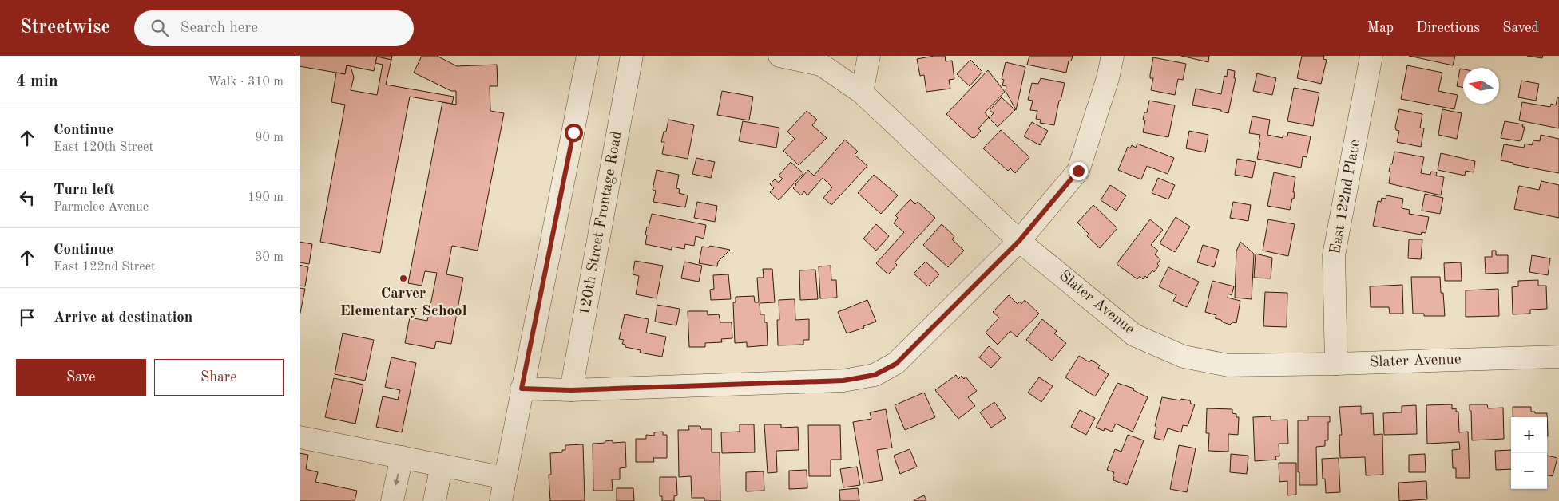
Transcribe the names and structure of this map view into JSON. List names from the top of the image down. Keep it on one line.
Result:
{"streets":{"street":["East 122nd Place","120th Street Frontage Road","Slater Avenue"]},"crossings":[["East 122nd Place","Slater Avenue"]],"places":["Carver Elementary School"],"north":"left","page":{"header":"Streetwise","search":"Search here","nav":["Map","Directions","Saved"],"heading":["4 min","Walk · 310 m"],"list":[["Continue","East 120th Street","90 m"],["Turn left","Parmelee Avenue","190 m"],["Continue","East 122nd Street","30 m"],"Arrive at destination"],"buttons":["Save","Share"],"map_buttons":["+","−"]}}
